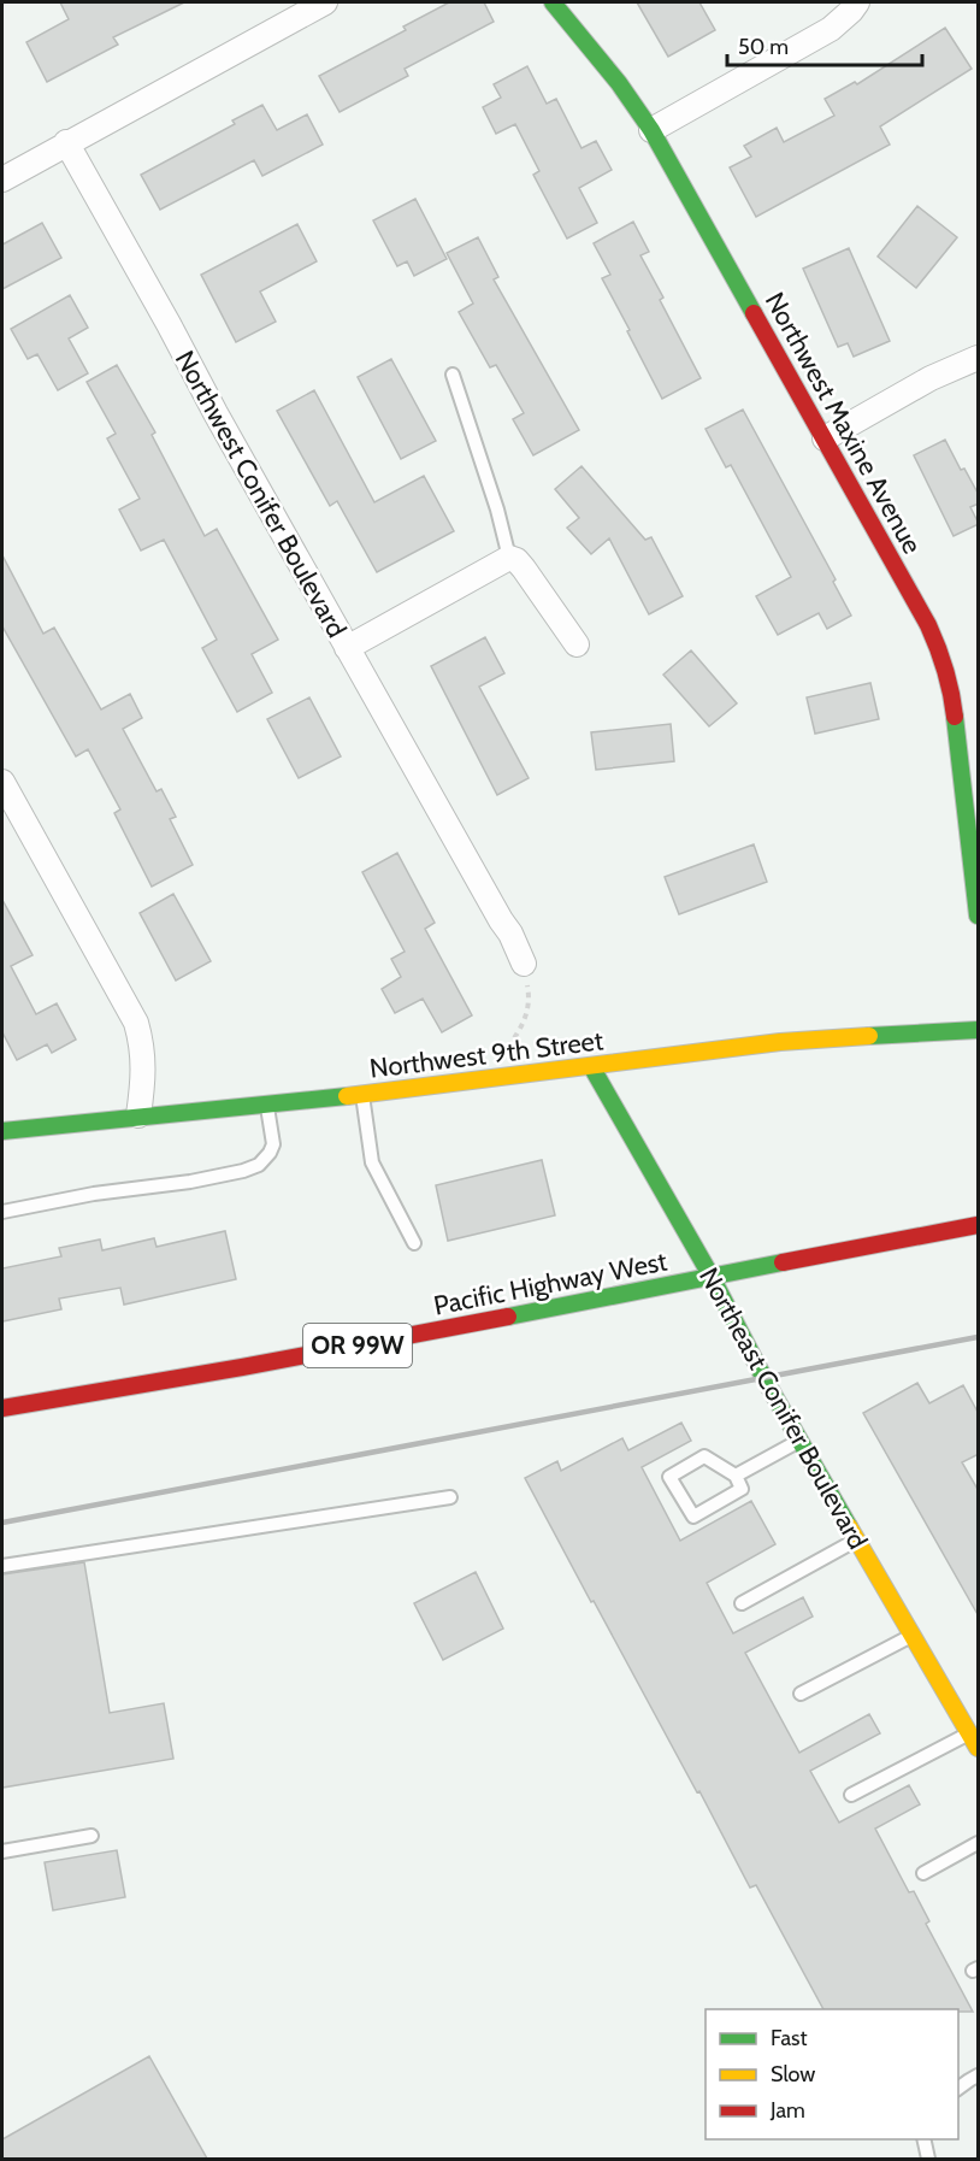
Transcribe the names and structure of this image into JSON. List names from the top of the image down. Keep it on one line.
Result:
{"streets":{"main road":["Northwest Maxine Avenue","Northwest 9th Street","Pacific Highway West","OR 99W","Northeast Conifer Boulevard"],"street":["Northwest Conifer Boulevard"]},"crossings":[["Northwest 9th Street","Northeast Conifer Boulevard"],["Pacific Highway West","Northeast Conifer Boulevard"]],"legend":["Fast","Slow","Jam"],"scale_bar":"50 m"}
